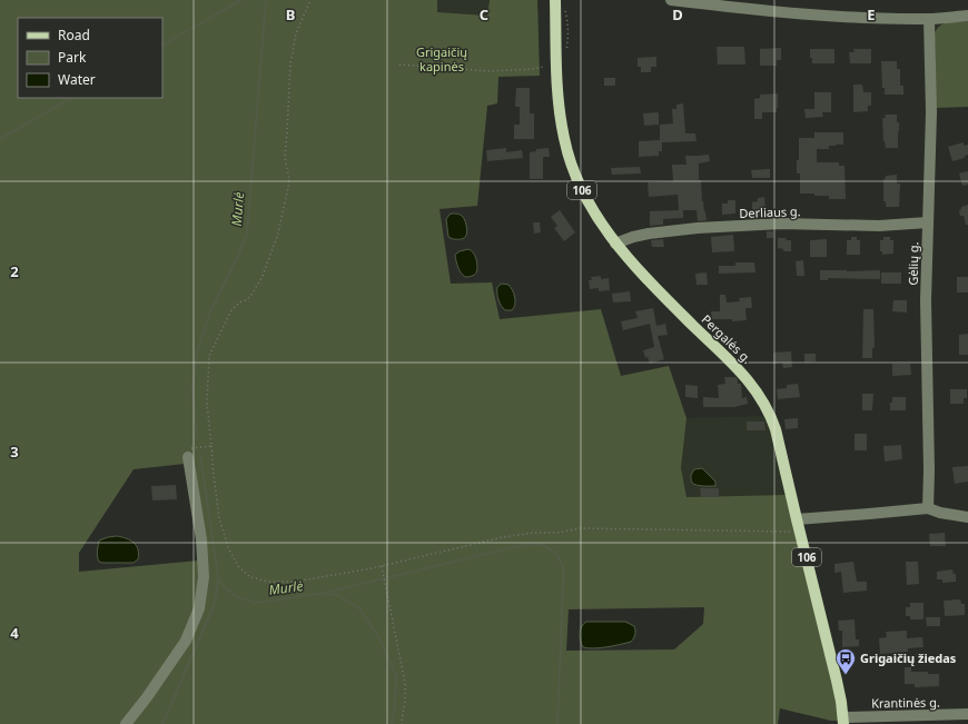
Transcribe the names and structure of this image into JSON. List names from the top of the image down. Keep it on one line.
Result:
{"streets":{"main road":["106","Pergalės g."],"street":["Derliaus g.","Gėlių g.","Krantinės g."]},"crossings":[["Derliaus g.","Gėlių g."],["Derliaus g.","Pergalės g."],["Pergalės g.","Krantinės g."]],"water":["Murlė"],"parks":["Grigaičių kapinės"],"places":{"bus stop":["Grigaičių žiedas"]},"legend":["Road","Park","Water"],"grid":{"columns":["B","C","D","E"],"rows":["2","3","4"]}}
